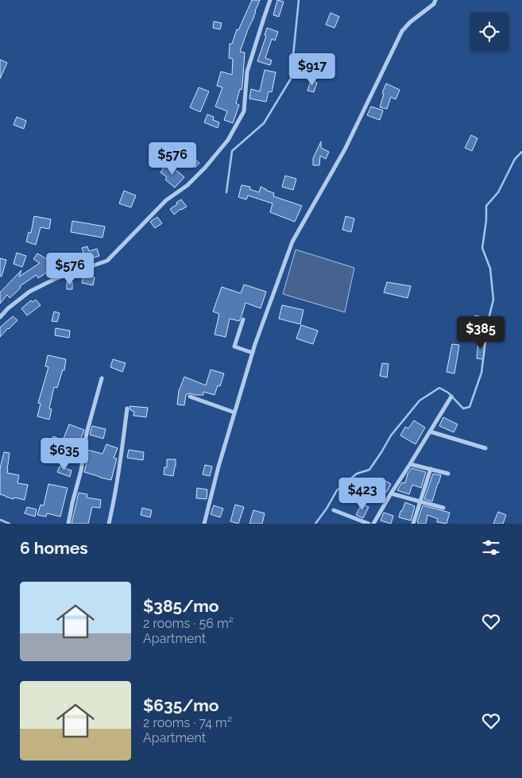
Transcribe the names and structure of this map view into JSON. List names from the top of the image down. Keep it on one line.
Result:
{"page":{"price":["$917","$576","$576","$385","$635","$423"],"heading":"6 homes","list":[{"name":"$385/mo","note":"2 rooms · 56 m² · Apartment"},{"name":"$635/mo","note":"2 rooms · 74 m² · Apartment"}]}}
